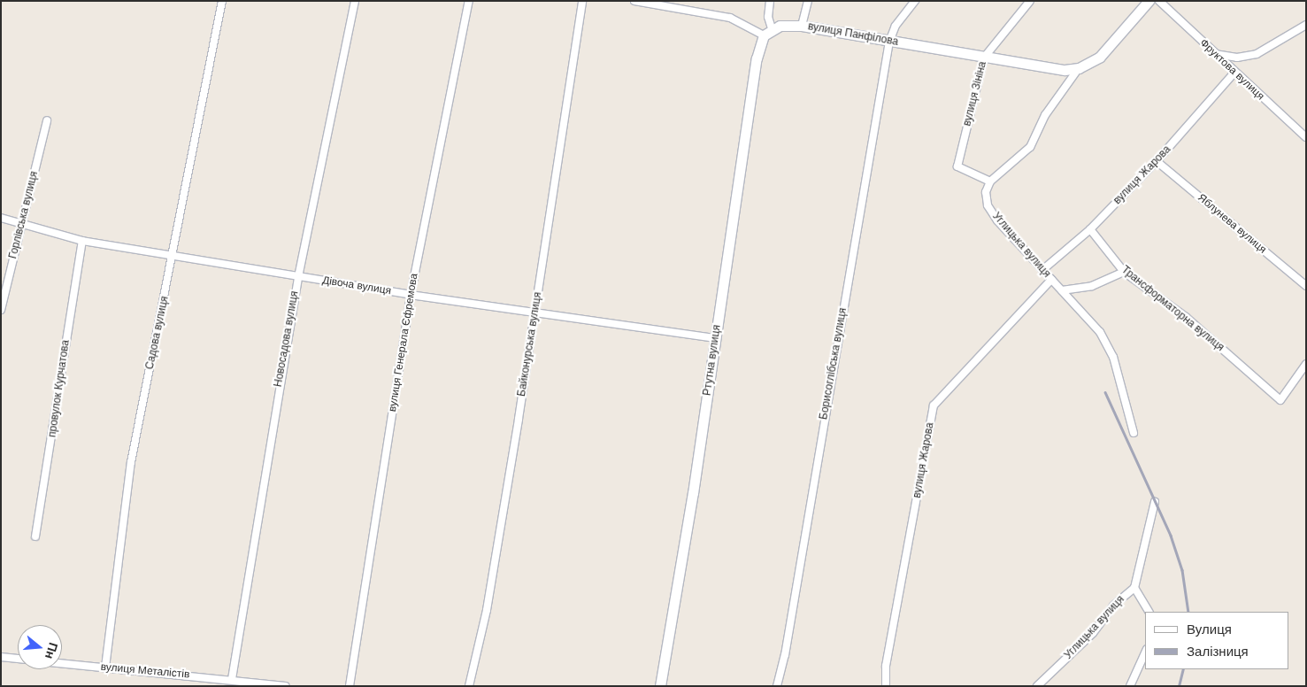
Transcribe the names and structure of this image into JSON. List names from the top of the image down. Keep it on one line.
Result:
{"streets":{"main road":["вулиця Панфілова","Ртутна вулиця"],"street":["Фруктова вулиця","вулиця Зініна","вулиця Жарова","Горлівська вулиця","Яблунева вулиця","Углицька вулиця","Дівоча вулиця","Трансформаторна вулиця","Садова вулиця","Новосадова вулиця","вулиця Генерала Єфремова","Байконурська вулиця","Борисоглібська вулиця","провулок Курчатова","вулиця Металістів"]},"crossings":[["вулиця Панфілова","вулиця Зініна"],["вулиця Панфілова","Ртутна вулиця"],["вулиця Панфілова","Борисоглібська вулиця"],["Фруктова вулиця","вулиця Жарова"],["вулиця Зініна","Углицька вулиця"],["вулиця Жарова","Яблунева вулиця"],["вулиця Жарова","Углицька вулиця"],["вулиця Жарова","Трансформаторна вулиця"],["Горлівська вулиця","Дівоча вулиця"],["Дівоча вулиця","Садова вулиця"],["Дівоча вулиця","Новосадова вулиця"],["Дівоча вулиця","вулиця Генерала Єфремова"],["Дівоча вулиця","Байконурська вулиця"],["Дівоча вулиця","Ртутна вулиця"],["Дівоча вулиця","провулок Курчатова"],["Садова вулиця","вулиця Металістів"],["Новосадова вулиця","вулиця Металістів"]],"legend":["Вулиця","Залізниця"],"north":"right"}
